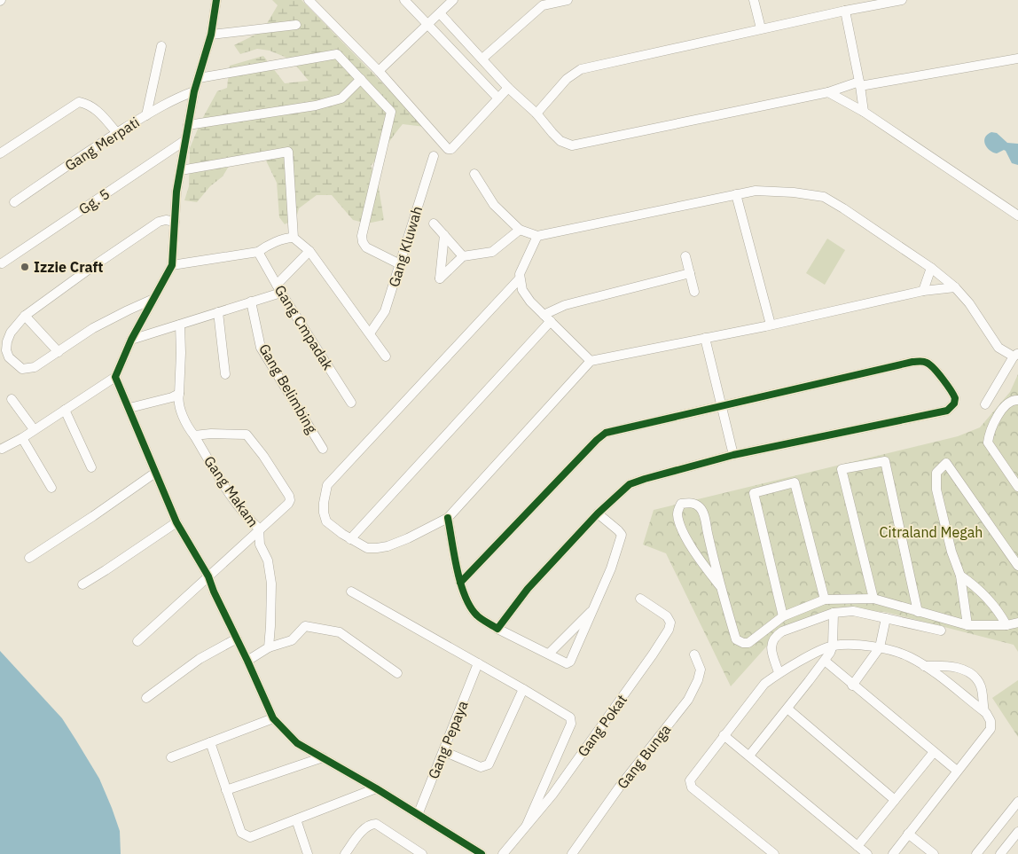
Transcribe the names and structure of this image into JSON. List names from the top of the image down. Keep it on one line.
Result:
{"streets":{"street":["Gang Merpati","Gg. 5","Gang Kluwah","Gang Cmpadak","Gang Belimbing","Gang Makam","Gang Pokat","Gang Pepaya","Gang Bunga"]},"parks":["Citraland Megah"],"places":["Izzie Craft"]}
